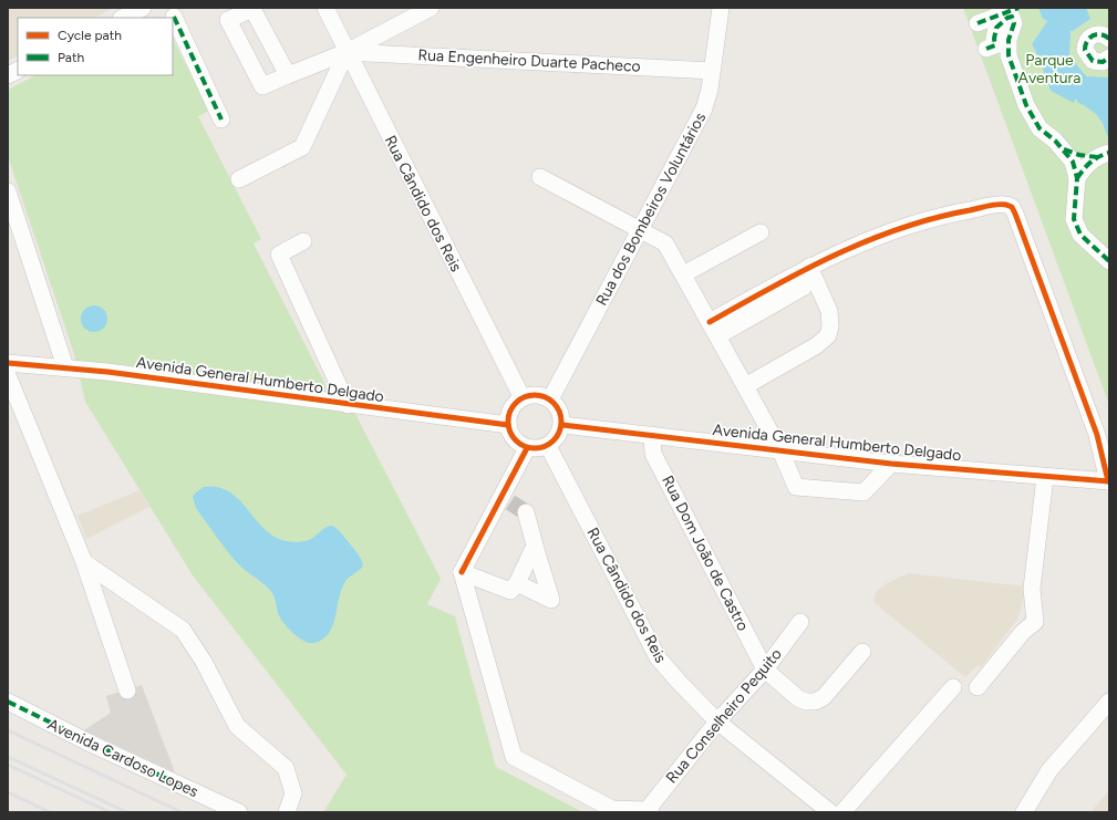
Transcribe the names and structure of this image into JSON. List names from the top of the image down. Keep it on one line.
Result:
{"streets":{"street":["Rua Engenheiro Duarte Pacheco","Rua Cândido dos Reis","Rua dos Bombeiros Voluntários","Avenida General Humberto Delgado","Rua Dom João de Castro","Rua Conselheiro Pequito","Avenida Cardoso Lopes"]},"crossings":[["Rua Engenheiro Duarte Pacheco","Rua Cândido dos Reis"],["Rua Engenheiro Duarte Pacheco","Rua dos Bombeiros Voluntários"],["Rua Cândido dos Reis","Rua dos Bombeiros Voluntários"],["Rua Cândido dos Reis","Avenida General Humberto Delgado"],["Rua Cândido dos Reis","Rua Conselheiro Pequito"],["Rua dos Bombeiros Voluntários","Avenida General Humberto Delgado"],["Avenida General Humberto Delgado","Rua Dom João de Castro"],["Rua Dom João de Castro","Rua Conselheiro Pequito"]],"parks":["Parque Aventura"],"legend":["Cycle path","Path"]}
